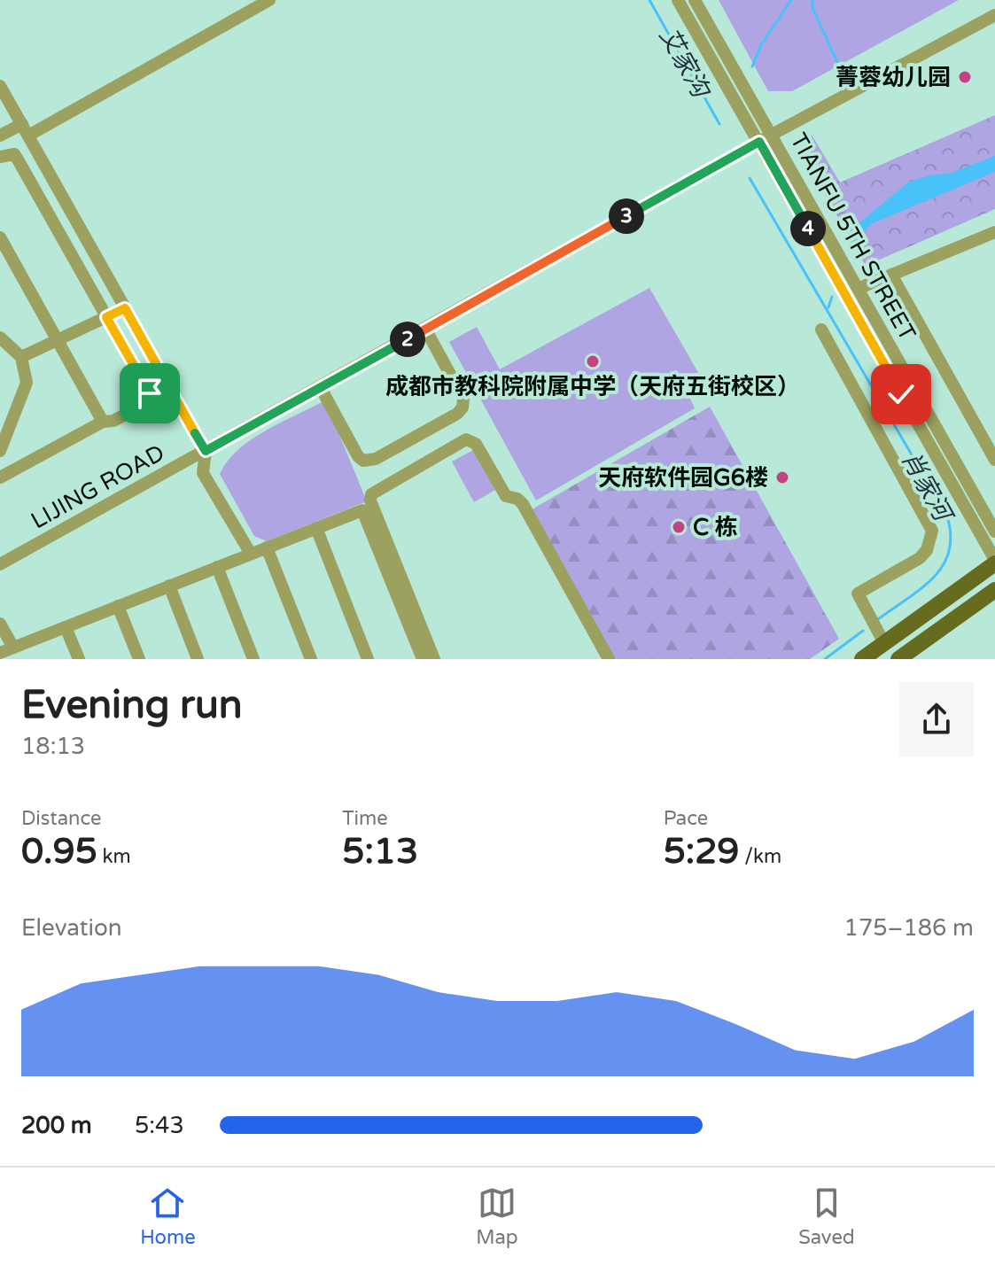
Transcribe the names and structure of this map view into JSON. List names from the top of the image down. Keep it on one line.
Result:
{"streets":{"street":["TIANFU 5TH STREET","LIJING ROAD"]},"crossings":[["TIANFU 5TH STREET","LIJING ROAD"]],"water":["艾家沟","肖家河"],"places":["菁蓉幼儿园","成都市教科院附属中学（天府五街校区）","天府软件园G6楼","C 栋"],"page":{"pins":["3","4","2"],"heading":["Evening run","18:13"],"stats":[["Distance","0.95 km"],["Time","5:13"],["Pace","5:29 /km"]],"chart":["Elevation","175–186 m"],"list":[{"name":"200 m","note":"5:43"}],"tabs":["Home","Map","Saved"]}}
